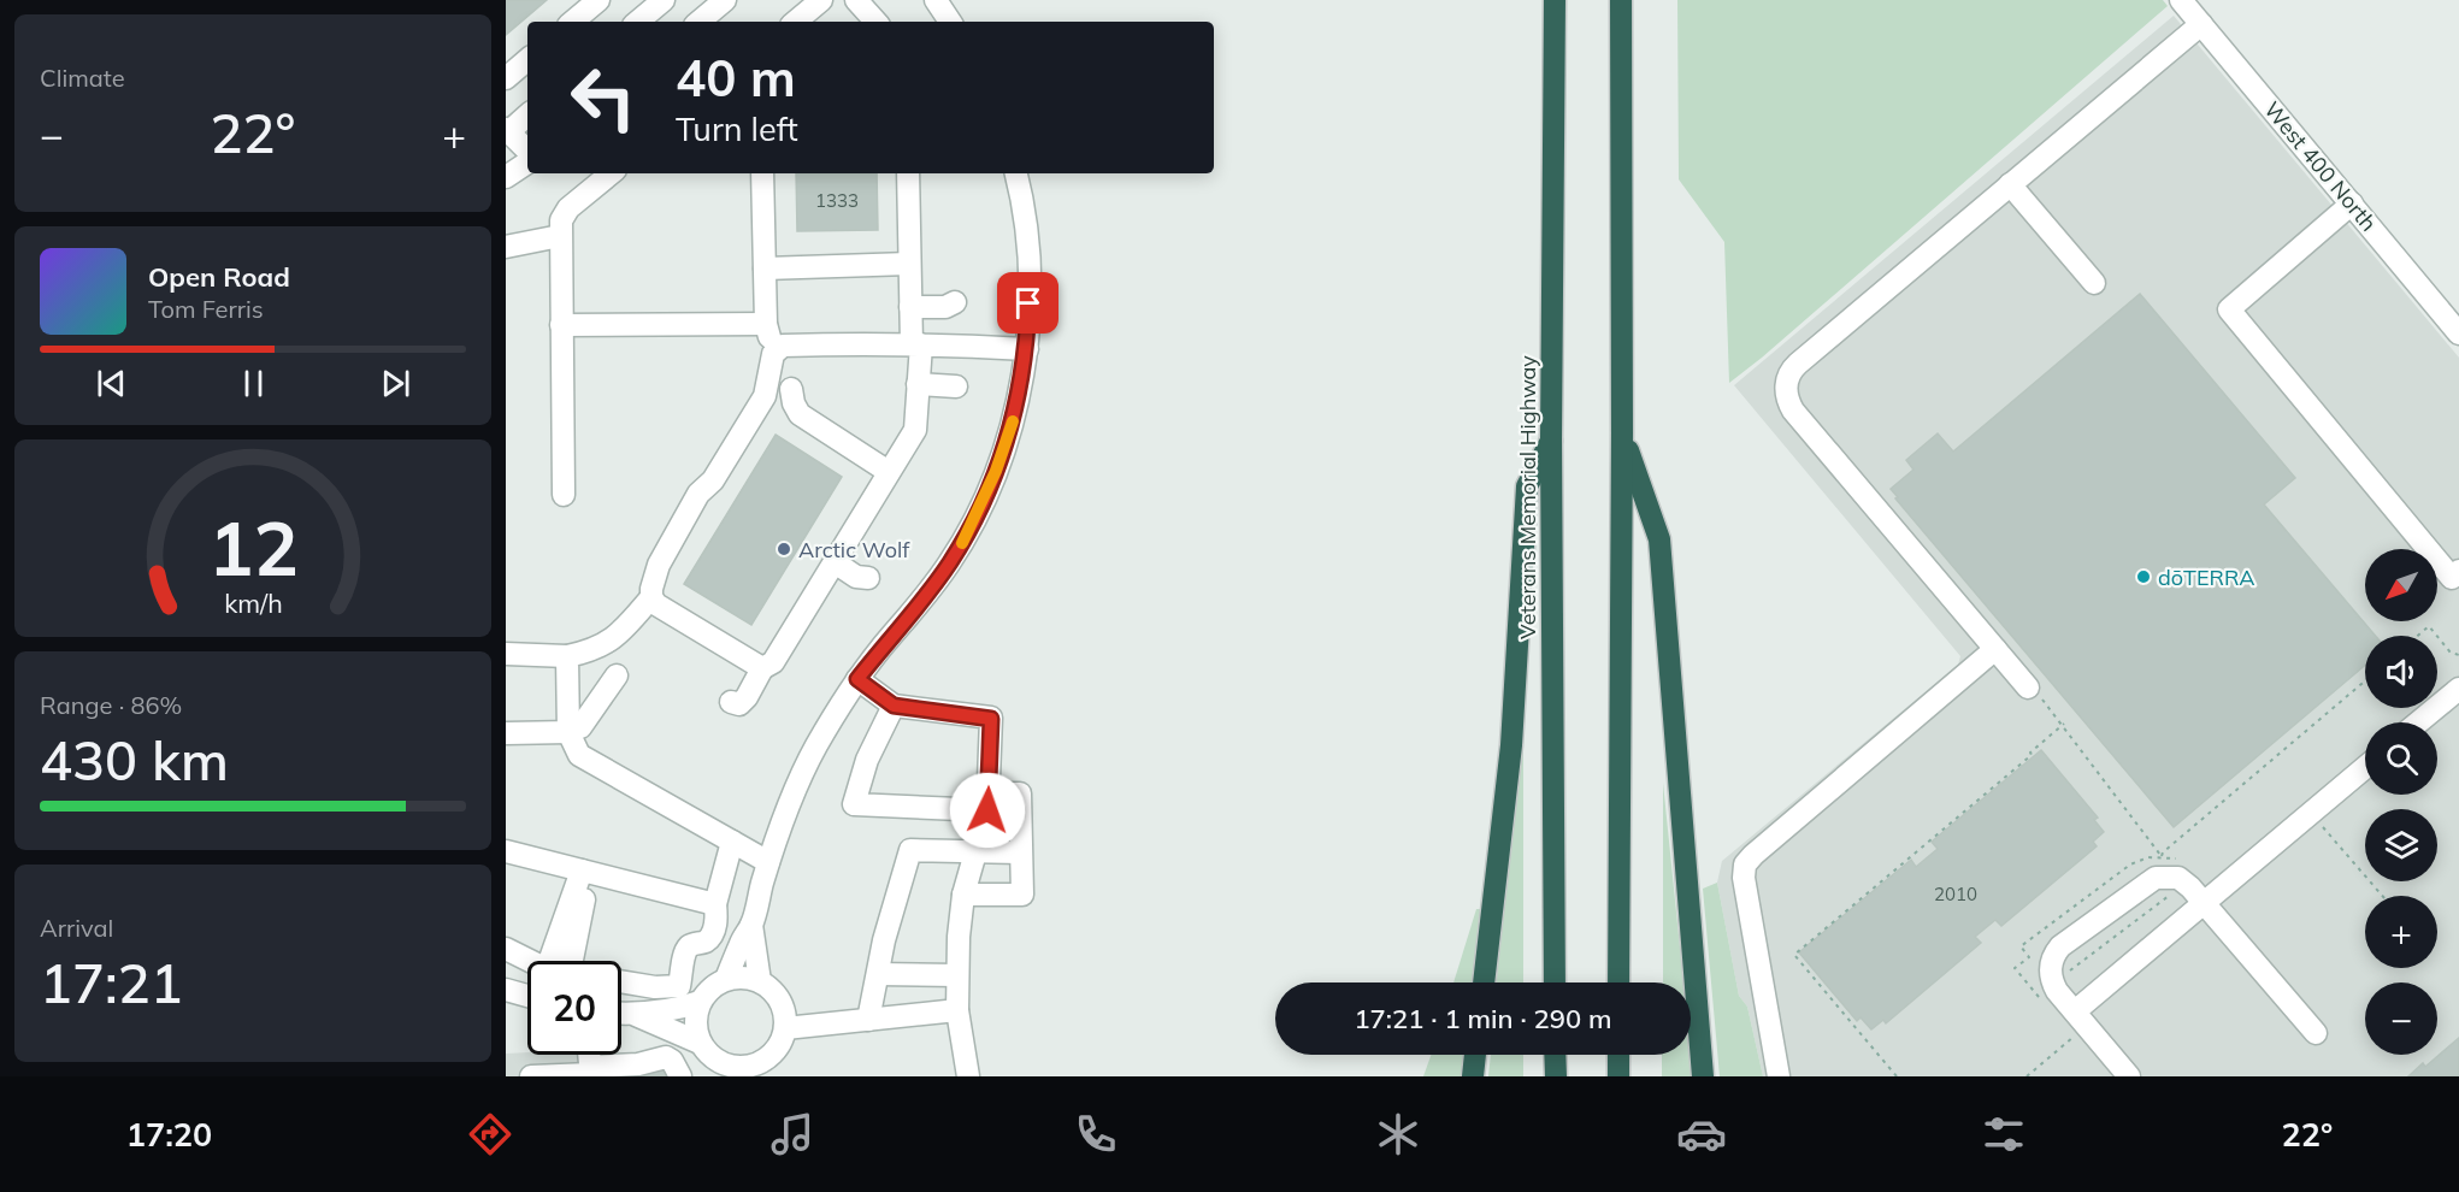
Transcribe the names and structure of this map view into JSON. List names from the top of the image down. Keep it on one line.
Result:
{"streets":{"highway":["Veterans Memorial Highway"],"street":["West 400 North"]},"places":["Arctic Wolf","dōTERRA"],"house_numbers":["1333","2010"],"north":"bottom left","page":{"tile":["Climate",["Range · 86%","430 km"],["Arrival","17:21"]],"turn":["40 m","Turn left"],"heat":["−","22°","+"],"song":["Open Road","Tom Ferris"],"map_buttons":["+","−"],"limit":"20","trip":"17:21 · 1 min · 290 m","tabs":["17:20","22°"],"gauge":["12","km/h"]}}
